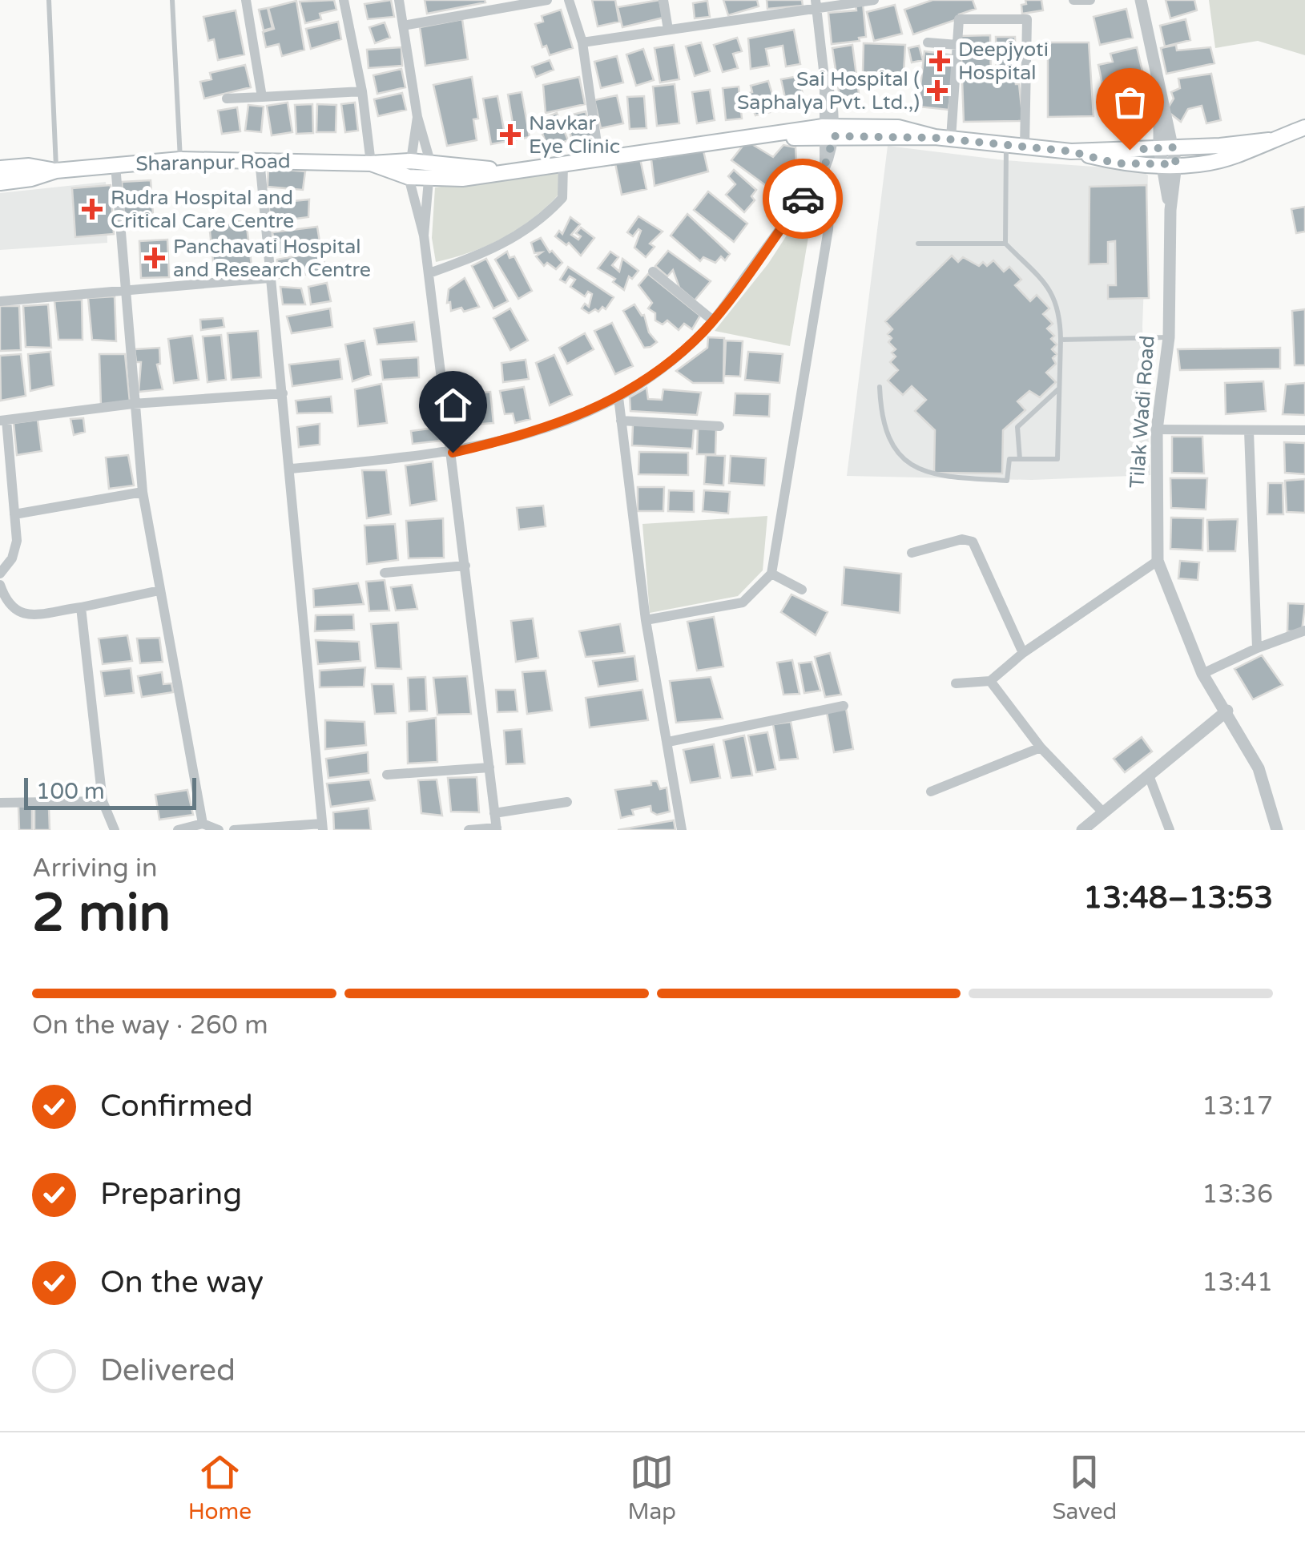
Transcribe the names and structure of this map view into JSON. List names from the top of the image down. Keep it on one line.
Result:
{"streets":{"main road":["Sharanpur Road"],"street":["Tilak Wadi Road"]},"crossings":[["Sharanpur Road","Tilak Wadi Road"]],"places":{"health":["Deepjyoti Hospital","Sai Hospital ( Saphalya Pvt. Ltd.,)","Navkar Eye Clinic","Rudra Hospital and Critical Care Centre","Panchavati Hospital and Research Centre"]},"scale_bar":"100 m","page":{"scale":"100 m","heading":["2 min","Arriving in","13:48–13:53"],"bar":"On the way · 260 m","list":[["Confirmed","13:17"],["Preparing","13:36"],["On the way","13:41"],"Delivered"],"tabs":["Home","Map","Saved"]}}
